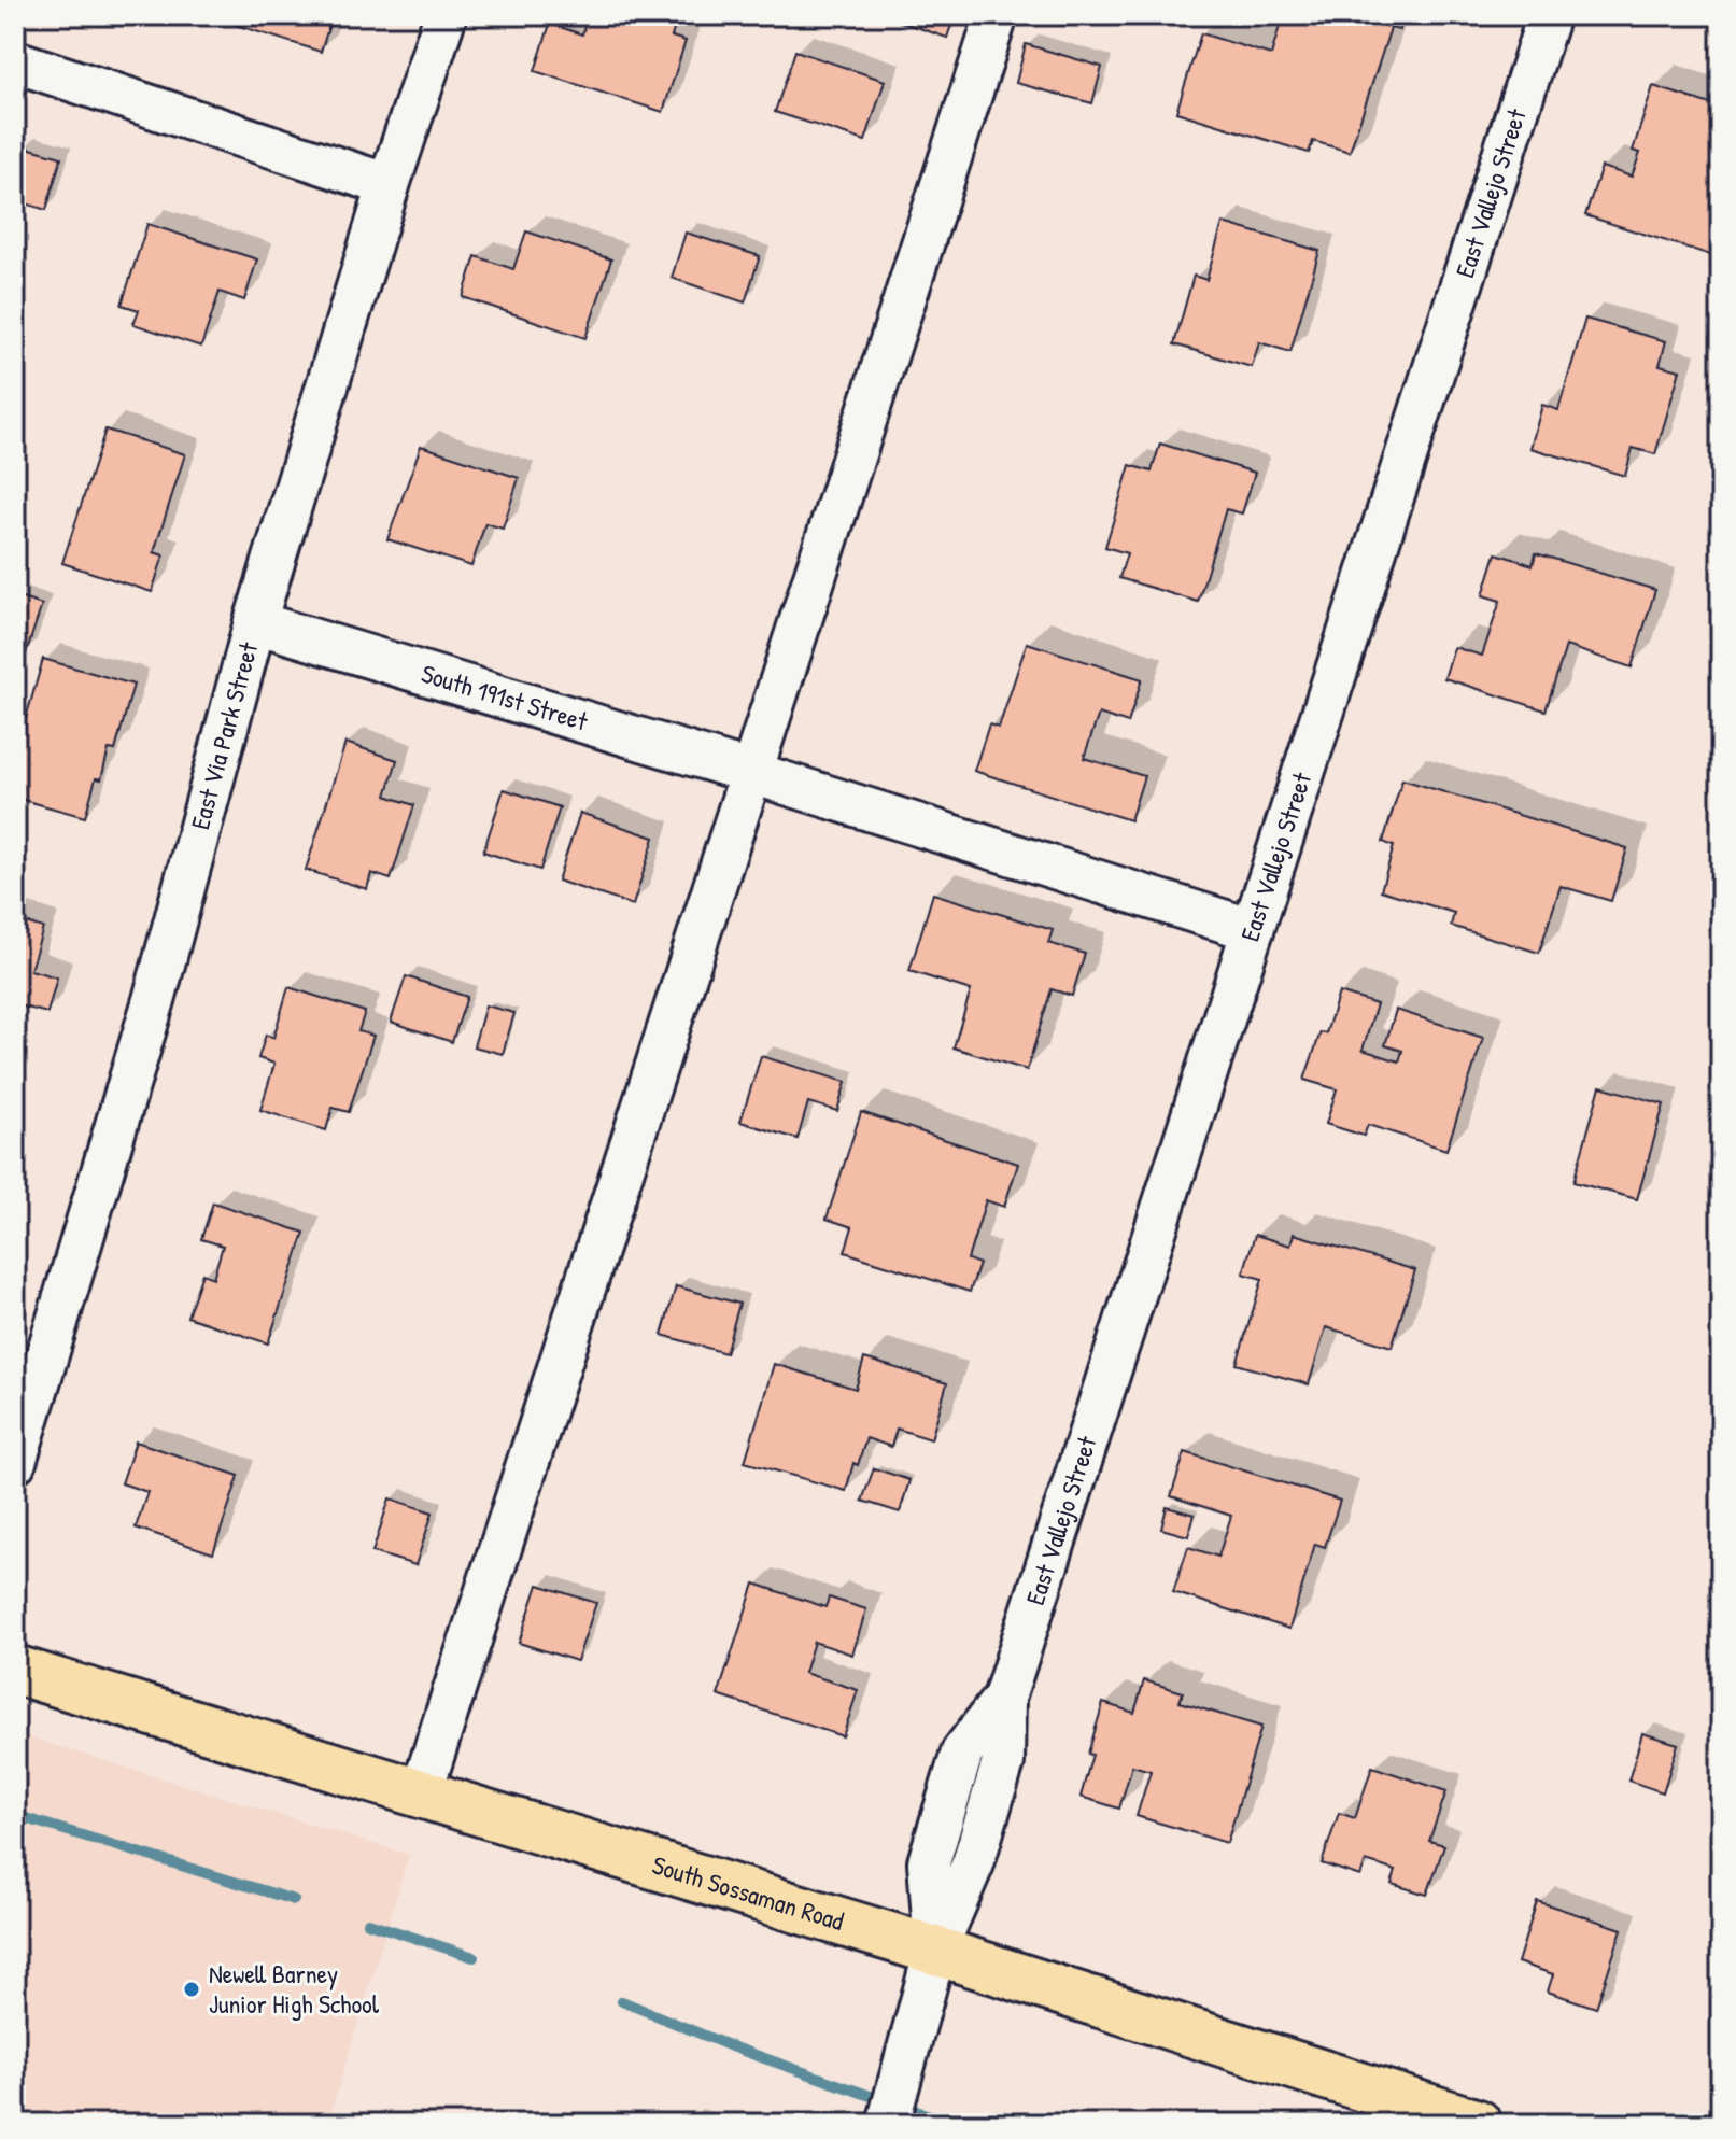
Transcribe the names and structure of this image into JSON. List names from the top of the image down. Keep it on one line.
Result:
{"streets":{"main road":["South Sossaman Road"],"street":["East Vallejo Street","South 191st Street","East Via Park Street"]},"crossings":[["East Vallejo Street","South 191st Street"],["East Vallejo Street","South Sossaman Road"],["South 191st Street","East Via Park Street"]],"places":["Newell Barney Junior High School"]}
